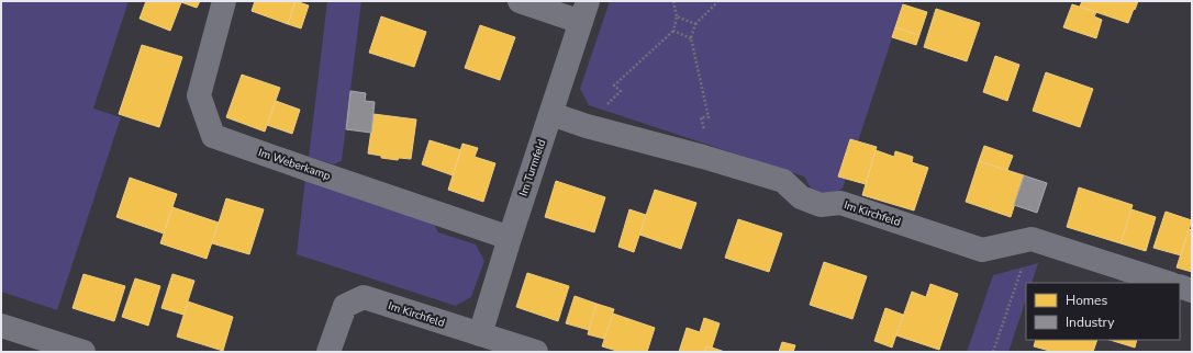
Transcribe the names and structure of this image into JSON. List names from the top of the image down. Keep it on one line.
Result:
{"streets":{"street":["Im Weberkamp","Im Turmfeld","Im Kirchfeld"]},"crossings":[["Im Weberkamp","Im Turmfeld"],["Im Turmfeld","Im Kirchfeld"]],"legend":["Homes","Industry"]}
